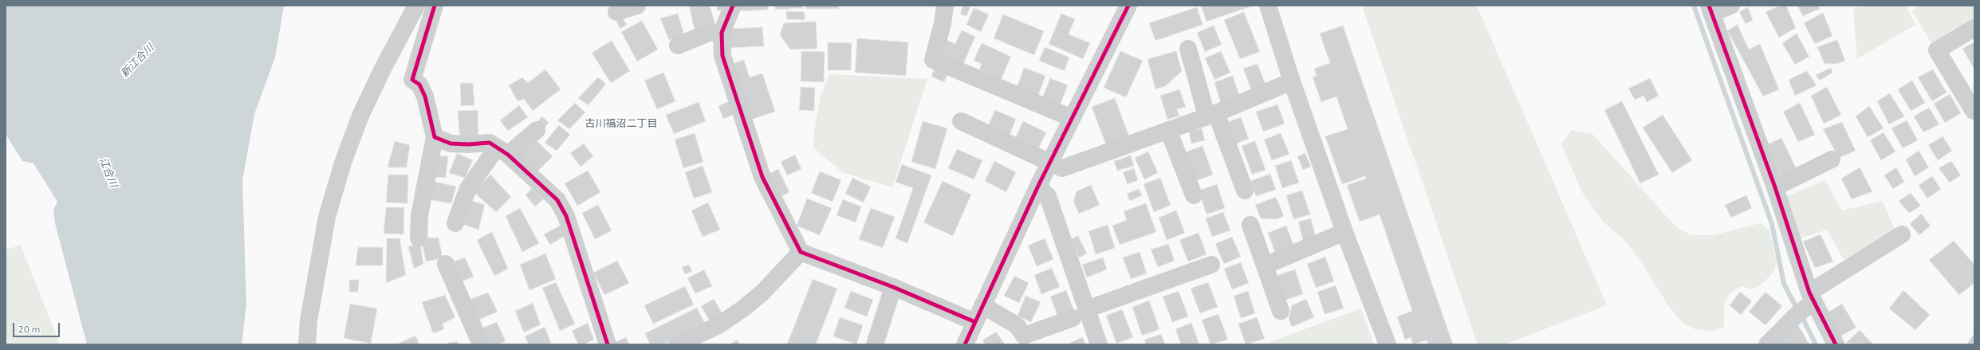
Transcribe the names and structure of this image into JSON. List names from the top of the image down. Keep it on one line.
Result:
{"districts":["古川福沼二丁目"],"water":["新江合川","江合川"],"scale_bar":"20 m"}
